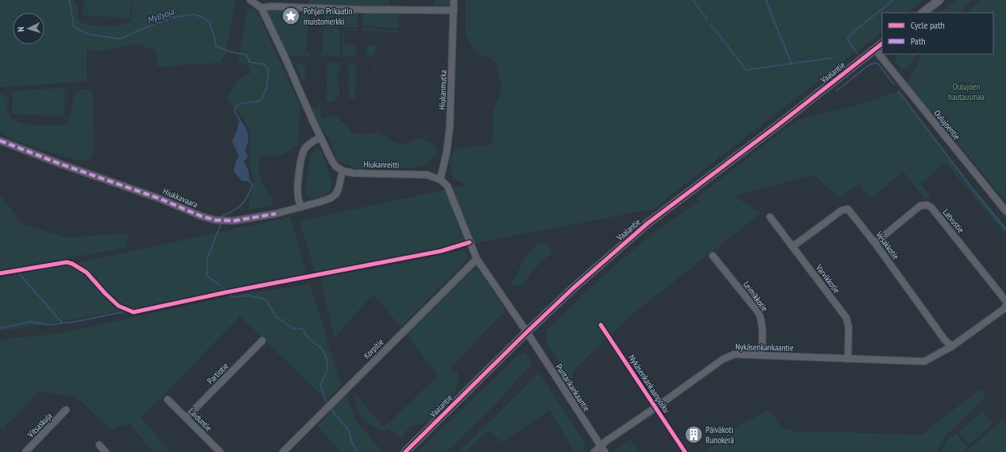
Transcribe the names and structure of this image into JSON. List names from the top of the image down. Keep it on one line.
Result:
{"streets":{"street":["Vaalantie","Hiukanmutka","Oulujoentie","Hiukanreitti","Hiukkavaara","Latvustie","Vesakkotie","Varvikkotie","Leimikkotie","Nykäsenkankaantie","Korpitie","Partiotie","Puntarikankaantie","Laiduntie","Vitsaskuja"],"cycle path":["Nykäsenkankaanpolku"]},"crossings":[["Vaalantie","Oulujoentie"],["Vaalantie","Puntarikankaantie"],["Hiukanmutka","Hiukanreitti"],["Hiukanreitti","Hiukkavaara"],["Latvustie","Vesakkotie"],["Vesakkotie","Varvikkotie"],["Vesakkotie","Nykäsenkankaantie"],["Varvikkotie","Nykäsenkankaantie"],["Leimikkotie","Nykäsenkankaantie"],["Nykäsenkankaantie","Puntarikankaantie"],["Partiotie","Laiduntie"]],"water":["Myllyoja"],"parks":["Oulujoen hautausmaa"],"places":{"place":["Pohjan Prikaatin muistomerkki"],"building":["Päiväkoti Runokerä"]},"legend":["Cycle path","Path"],"north":"left"}
